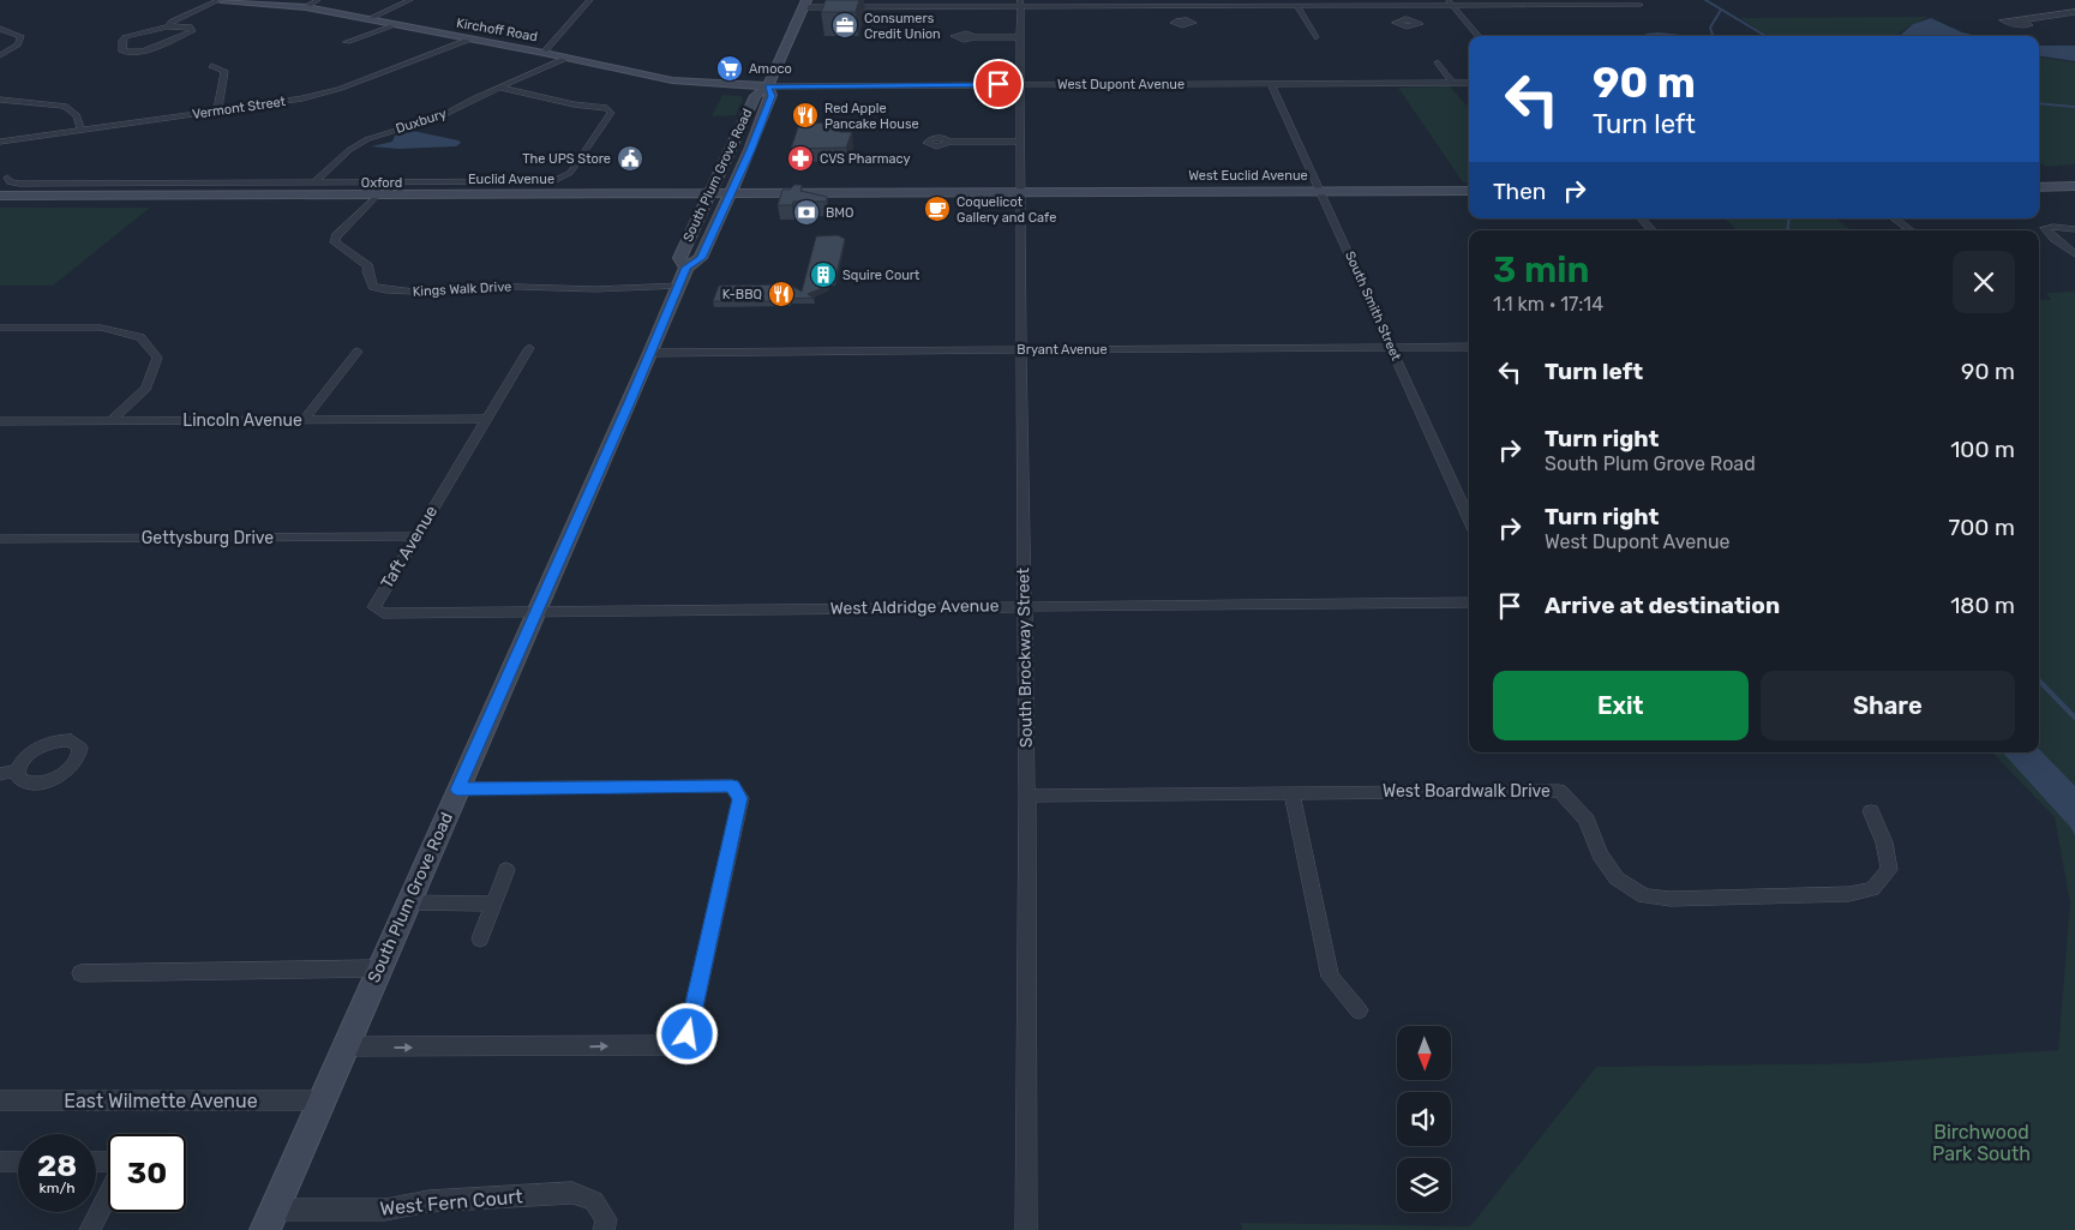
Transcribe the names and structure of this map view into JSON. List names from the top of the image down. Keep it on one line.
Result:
{"streets":{"main road":["Kirchoff Road","South Plum Grove Road","West Euclid Avenue","Euclid Avenue"],"street":["West Dupont Avenue","Vermont Street","Duxbury","Oxford","Kings Walk Drive","South Smith Street","Bryant Avenue","Lincoln Avenue","Gettysburg Drive","Taft Avenue","West Aldridge Avenue","South Brockway Street","West Boardwalk Drive","East Wilmette Avenue","West Fern Court"]},"crossings":[["Kirchoff Road","West Dupont Avenue"],["Kirchoff Road","Vermont Street"],["Kirchoff Road","Duxbury"],["Kirchoff Road","South Plum Grove Road"],["West Dupont Avenue","South Plum Grove Road"],["West Dupont Avenue","South Smith Street"],["West Dupont Avenue","South Brockway Street"],["Duxbury","Oxford"],["South Plum Grove Road","Euclid Avenue"],["South Plum Grove Road","Kings Walk Drive"],["South Plum Grove Road","Bryant Avenue"],["South Plum Grove Road","Taft Avenue"],["South Plum Grove Road","West Aldridge Avenue"],["South Plum Grove Road","East Wilmette Avenue"],["South Plum Grove Road","West Fern Court"],["West Euclid Avenue","Euclid Avenue"],["West Euclid Avenue","South Smith Street"],["West Euclid Avenue","South Brockway Street"],["Euclid Avenue","Kings Walk Drive"],["Euclid Avenue","South Brockway Street"],["South Smith Street","Bryant Avenue"],["Bryant Avenue","South Brockway Street"],["Lincoln Avenue","Taft Avenue"],["Gettysburg Drive","Taft Avenue"],["Taft Avenue","West Aldridge Avenue"],["West Aldridge Avenue","South Brockway Street"],["South Brockway Street","West Boardwalk Drive"]],"parks":["Birchwood Park South"],"places":{"office":["Consumers Credit Union"],"supermarket":["Amoco"],"restaurant":["Red Apple Pancake House","K-BBQ"],"public building":["The UPS Store"],"pharmacy":["CVS Pharmacy"],"cafe":["Coquelicot Gallery and Cafe"],"bank":["BMO"],"building":["Squire Court"]},"north":"bottom","page":{"turn":["90 m","Turn left"],"then":"Then","heading":["3 min","1.1 km · 17:14"],"list":[{"name":"Turn left","value":"90 m"},{"name":"Turn right","note":"South Plum Grove Road","value":"100 m"},{"name":"Turn right","note":"West Dupont Avenue","value":"700 m"},{"name":"Arrive at destination","value":"180 m"}],"buttons":["Exit","Share"],"speed":"28 km/h","limit":"30"}}
